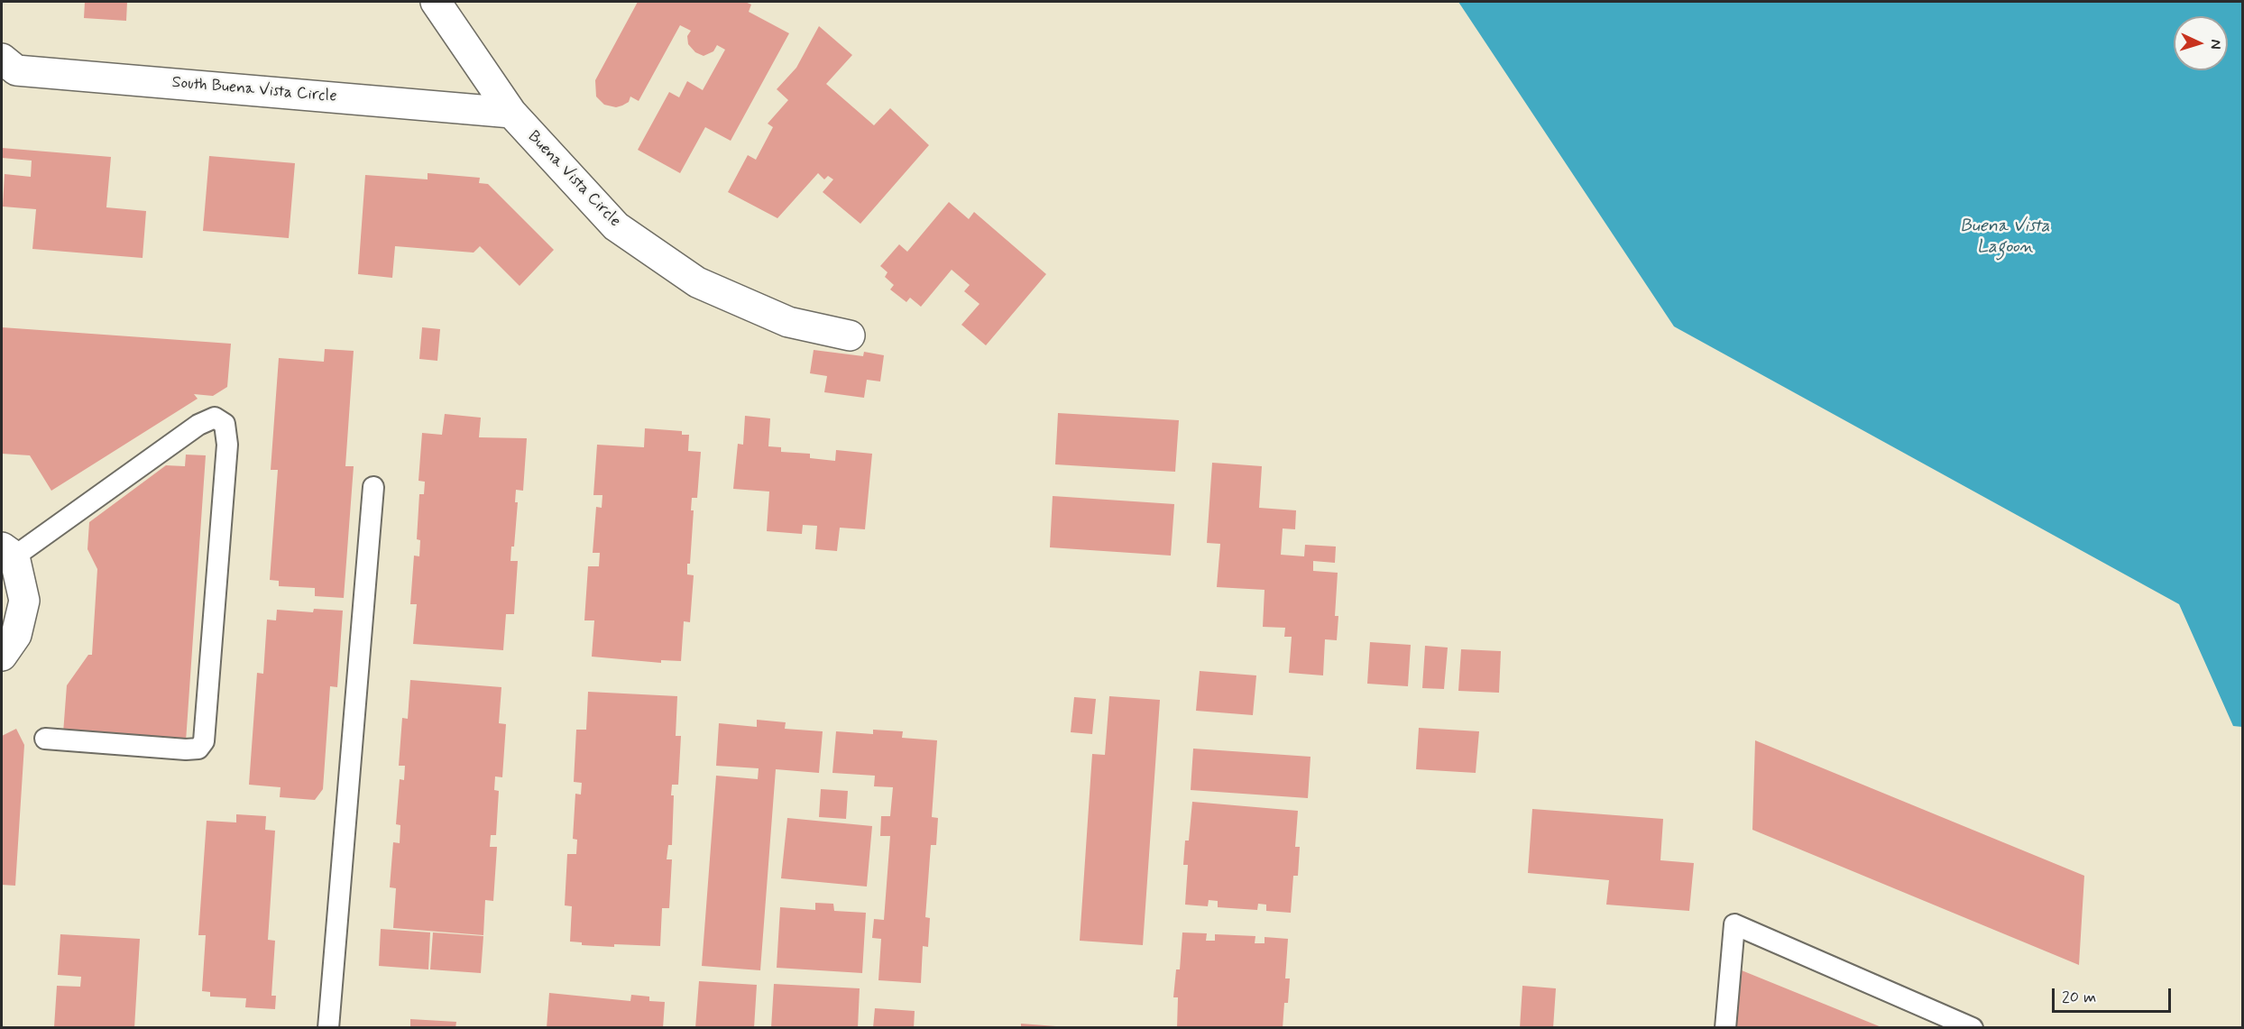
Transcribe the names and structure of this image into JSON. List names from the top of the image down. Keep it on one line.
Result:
{"streets":{"street":["South Buena Vista Circle","Buena Vista Circle"]},"crossings":[["South Buena Vista Circle","Buena Vista Circle"]],"water":["Buena Vista Lagoon"],"scale_bar":"20 m","north":"right"}
